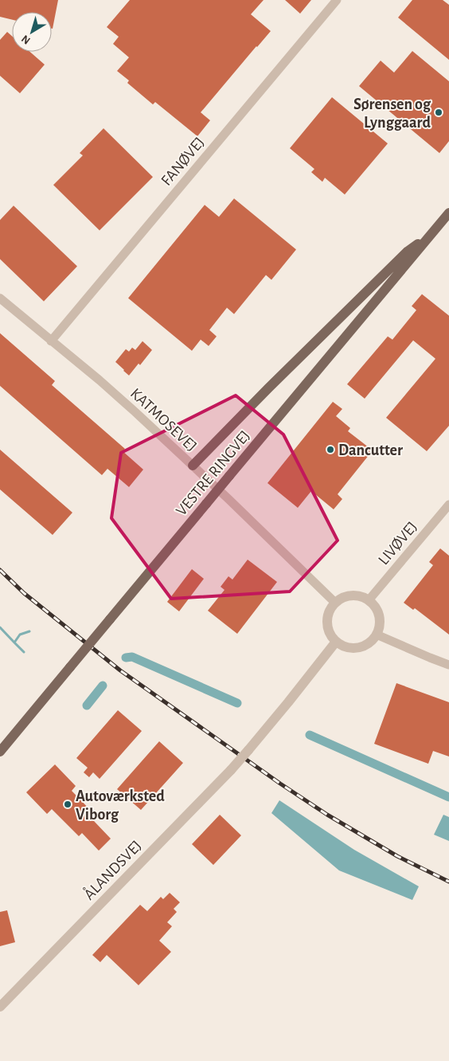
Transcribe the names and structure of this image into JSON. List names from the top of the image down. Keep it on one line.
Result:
{"streets":{"main road":["VESTRE RINGVEJ"],"street":["FANØVEJ","KATMOSEVEJ","LIVØVEJ","ÅLANDSVEJ"]},"crossings":[["FANØVEJ","KATMOSEVEJ"],["KATMOSEVEJ","LIVØVEJ"],["KATMOSEVEJ","ÅLANDSVEJ"],["LIVØVEJ","ÅLANDSVEJ"]],"places":["Sørensen og Lynggaard","Dancutter","Autoværksted Viborg"],"north":"bottom left"}
